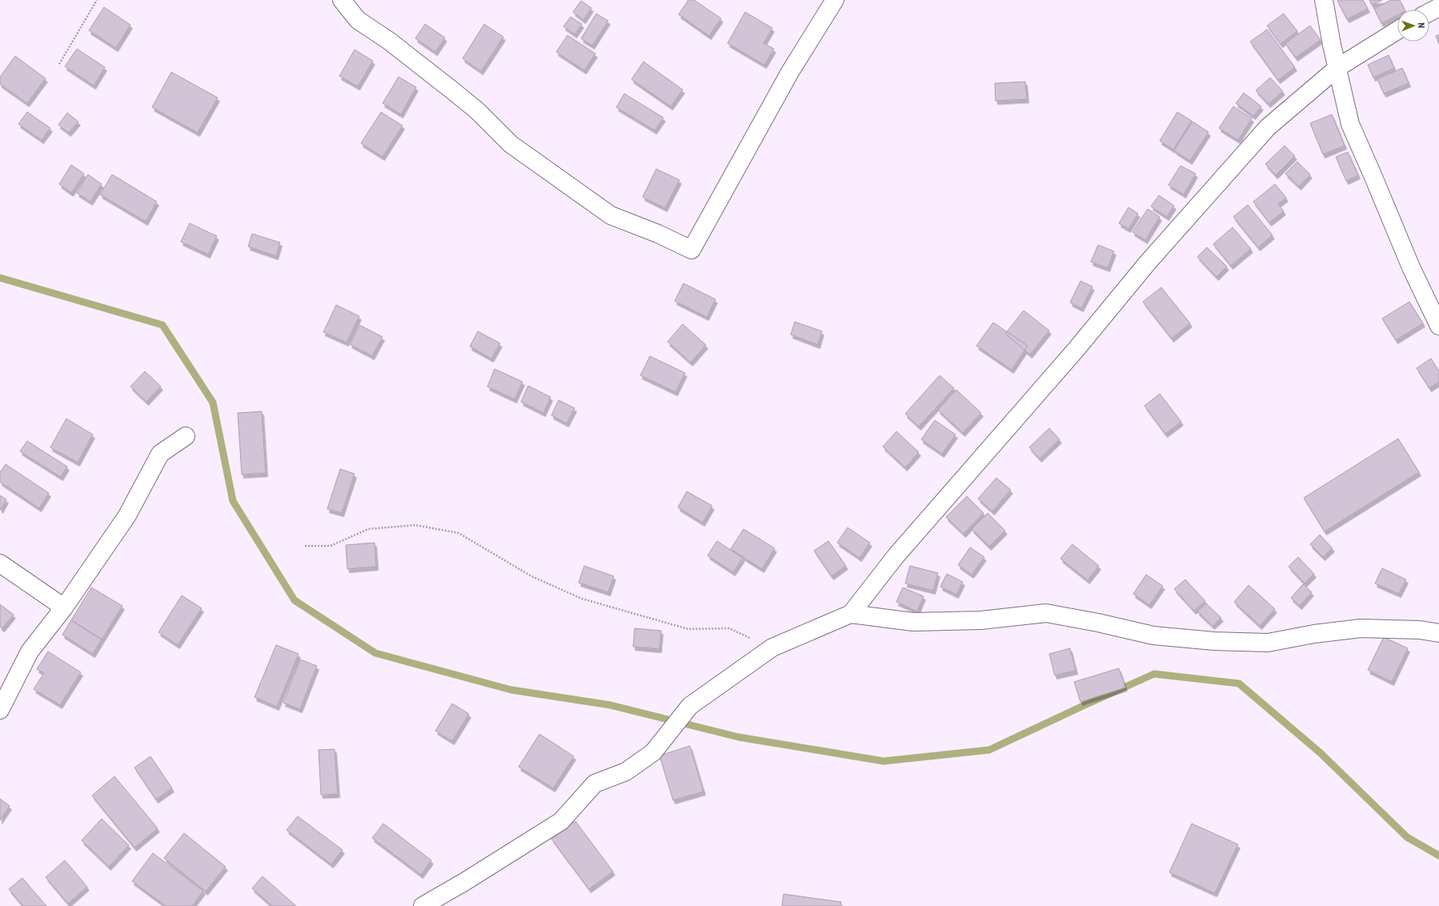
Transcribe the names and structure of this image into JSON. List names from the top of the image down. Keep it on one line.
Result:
{"north":"right"}
